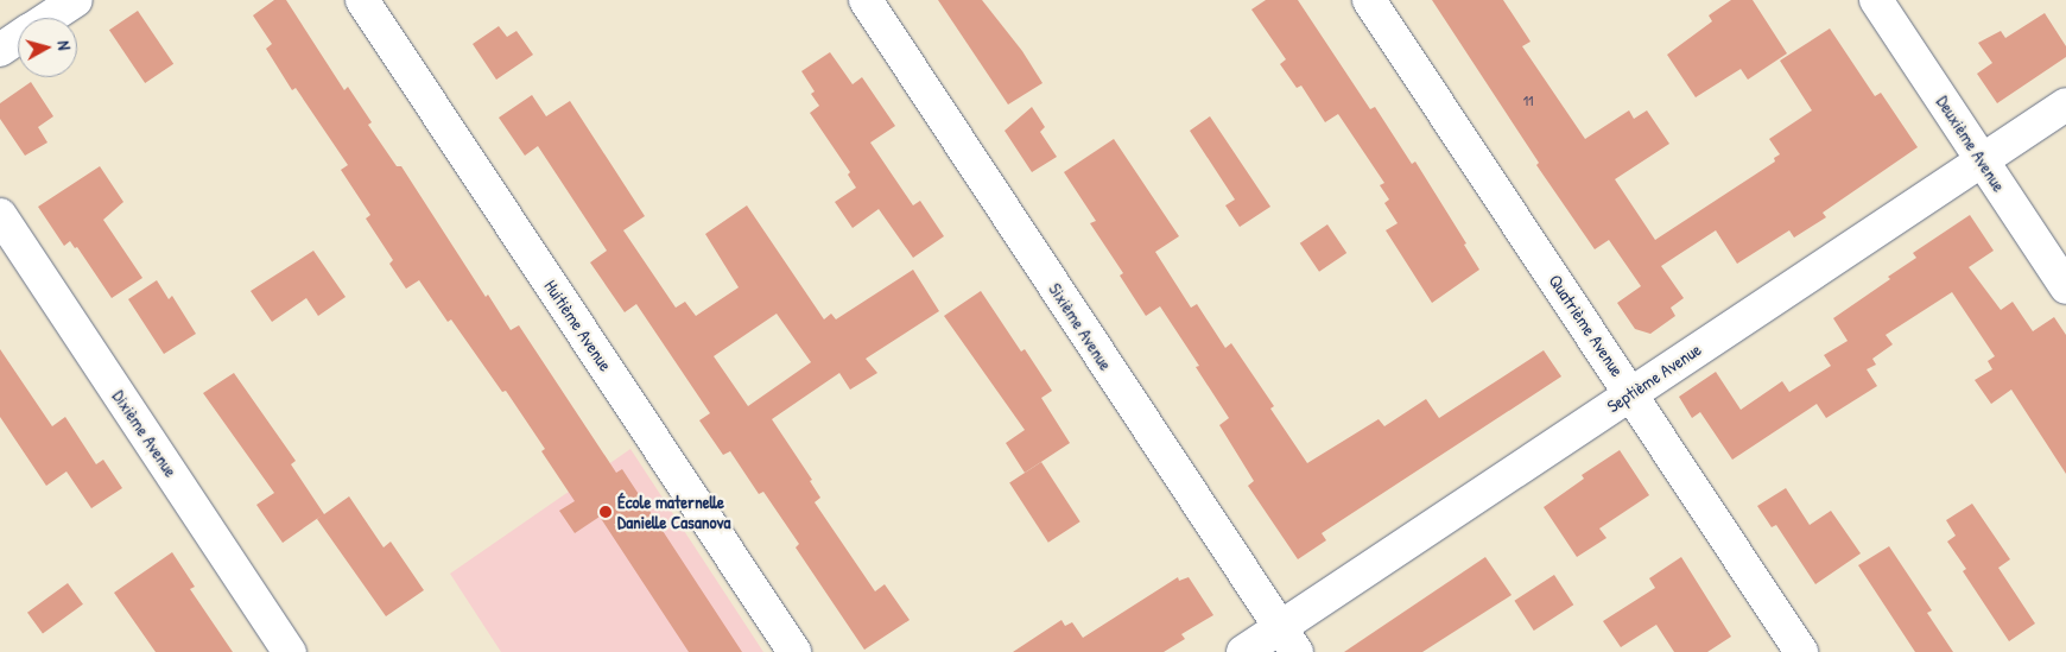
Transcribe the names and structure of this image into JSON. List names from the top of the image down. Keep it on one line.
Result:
{"streets":{"street":["Deuxième Avenue","Huitième Avenue","Quatrième Avenue","Sixième Avenue","Septième Avenue","Dixième Avenue"]},"crossings":[["Deuxième Avenue","Septième Avenue"],["Quatrième Avenue","Septième Avenue"],["Sixième Avenue","Septième Avenue"]],"places":["École maternelle Danielle Casanova"],"house_numbers":["11"],"north":"right"}
